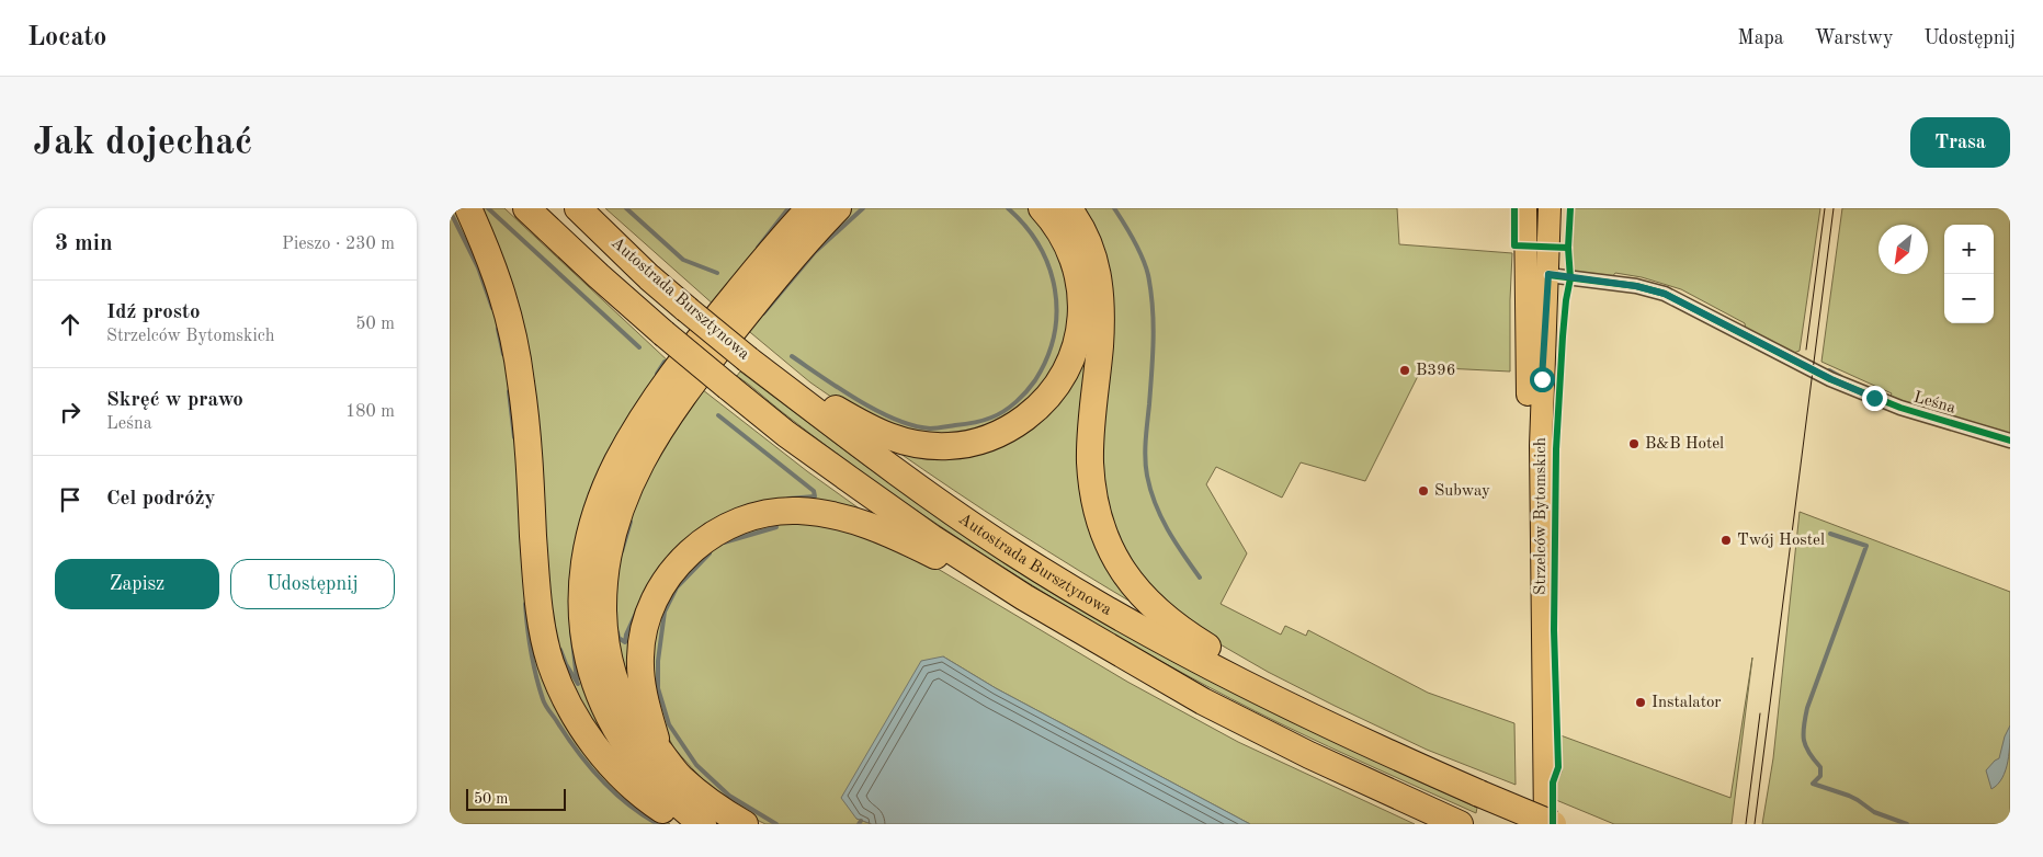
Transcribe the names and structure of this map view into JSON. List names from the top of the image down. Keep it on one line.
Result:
{"streets":{"highway":["Autostrada Bursztynowa"],"main road":["Strzelców Bytomskich"],"street":["Leśna"]},"crossings":[["Leśna","Strzelców Bytomskich"]],"places":["B396","B&B Hotel","Subway","Twój Hostel","Instalator"],"scale_bar":"50 m","north":"bottom left","page":{"header":"Locato","nav":["Mapa","Warstwy","Udostępnij"],"buttons":["Trasa",["Zapisz","Udostępnij"]],"title":"Jak dojechać","heading":["3 min","Pieszo · 230 m"],"map_buttons":["+","−"],"list":[["Idź prosto","Strzelców Bytomskich","50 m"],["Skręć w prawo","Leśna","180 m"],"Cel podróży"],"scale":"50 m"}}
